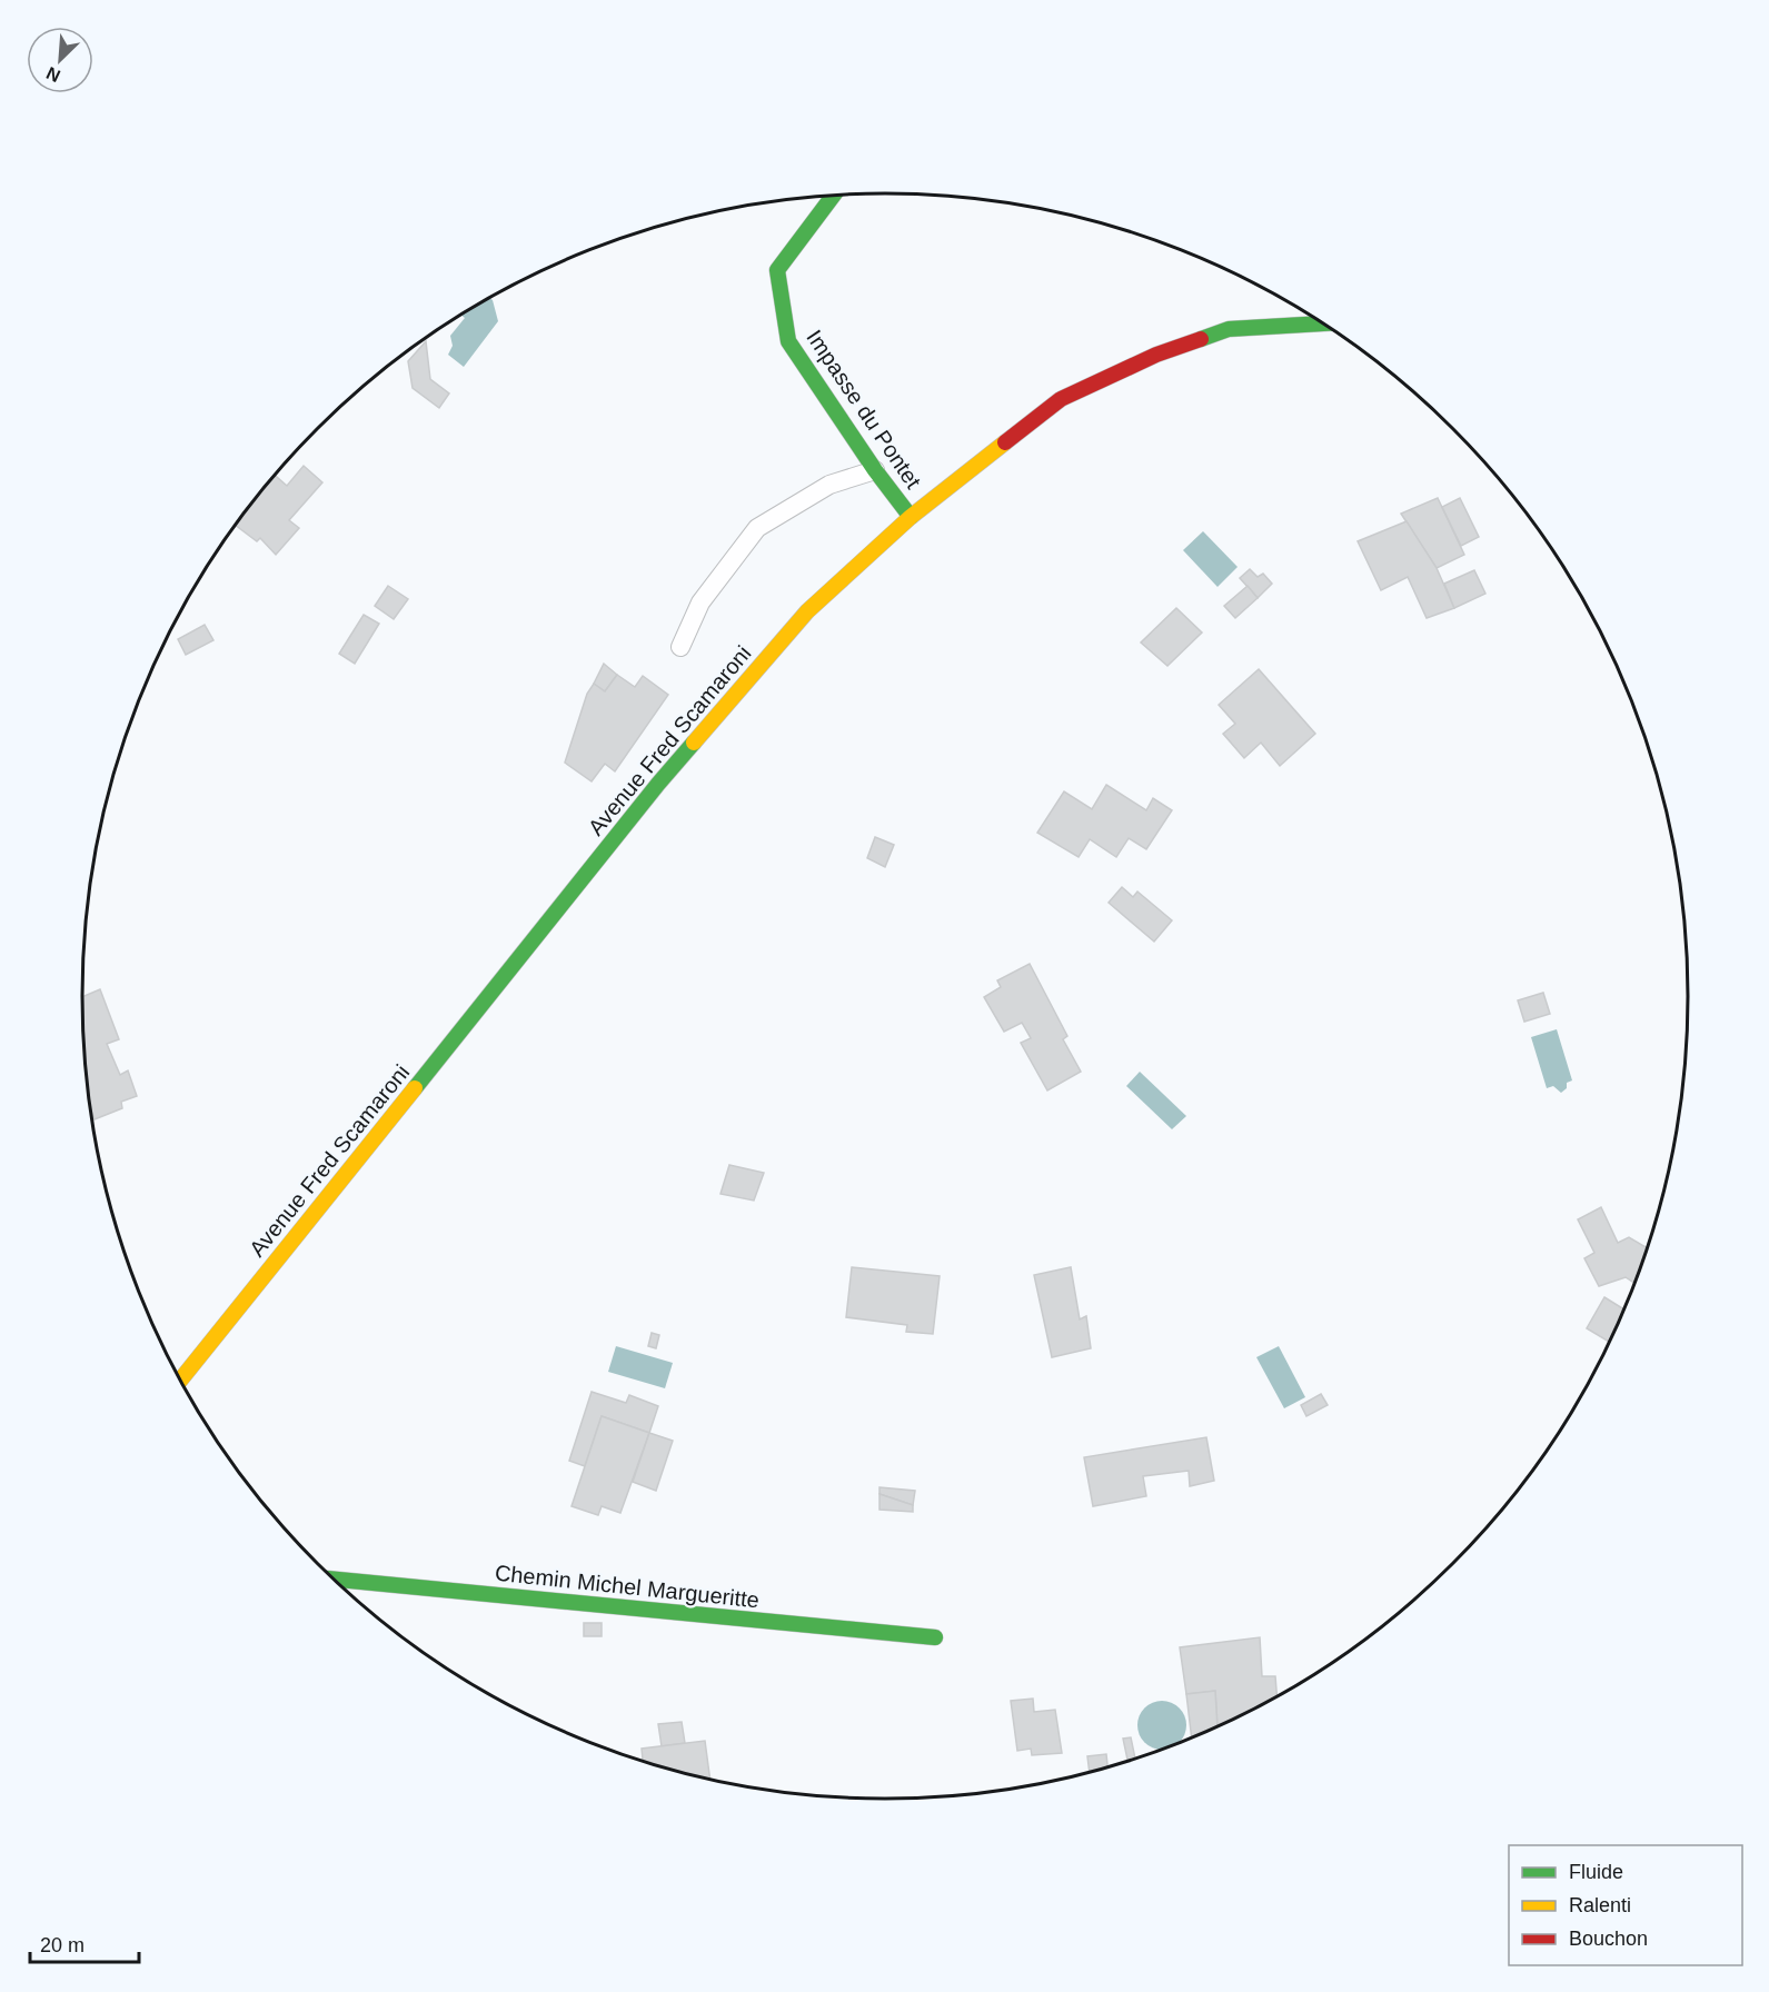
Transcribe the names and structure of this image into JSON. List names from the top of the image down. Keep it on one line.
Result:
{"streets":{"main road":["Impasse du Pontet","Avenue Fred Scamaroni","Chemin Michel Margueritte"]},"crossings":[["Impasse du Pontet","Avenue Fred Scamaroni"]],"legend":["Fluide","Ralenti","Bouchon"],"scale_bar":"20 m","north":"bottom left"}
